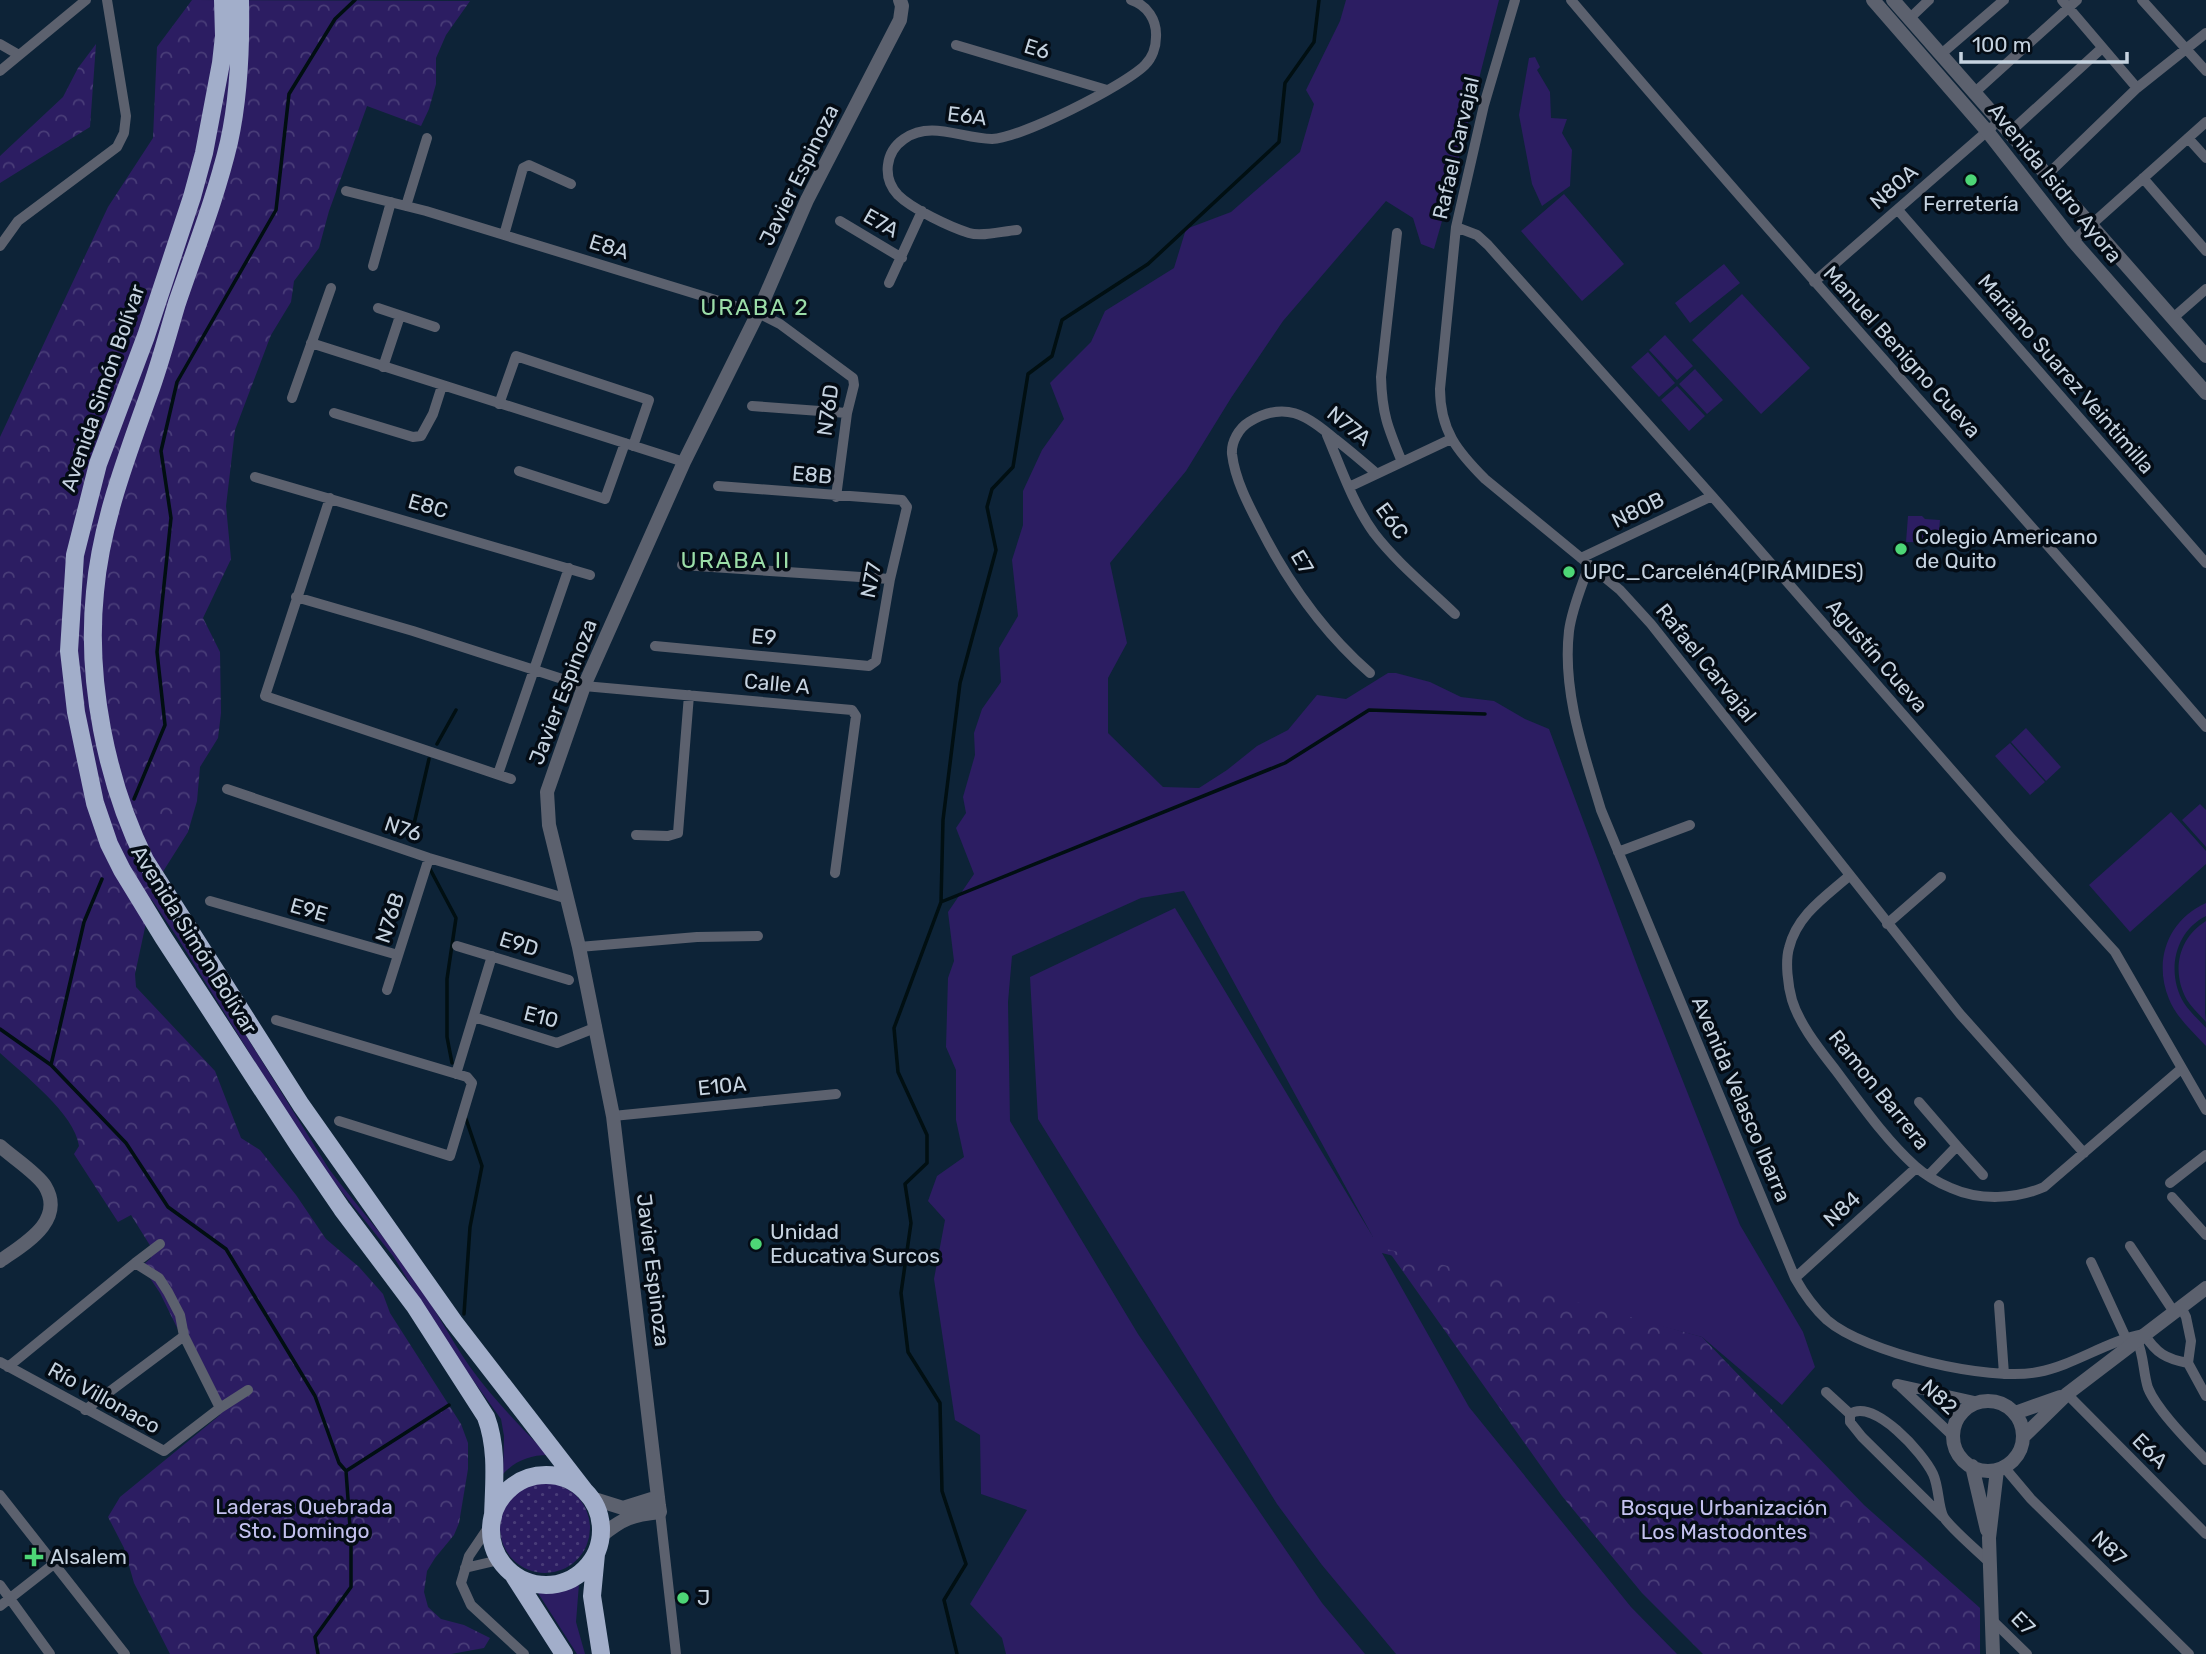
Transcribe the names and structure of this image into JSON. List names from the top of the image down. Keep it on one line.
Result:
{"streets":{"highway":["Avenida Simón Bolívar"],"street":["E6","E6A","Rafael Carvajal","Javier Espinoza","Avenida Isidro Ayora","N80A","E7A","E8A","Manuel Benigno Cueva","Mariano Suarez Veintimilla","N76D","N77A","E8B","E8C","N80B","E6C","E7","N77","E9","Agustín Cueva","Calle A","N76","E9E","N76B","E9D","E10","E10A","Ramon Barrera","Avenida Velasco Ibarra","N84","N82","Río Villonaco","N87"]},"crossings":[["E6","E6A"],["Rafael Carvajal","N80B"],["Rafael Carvajal","Agustín Cueva"],["Rafael Carvajal","Ramon Barrera"],["Rafael Carvajal","Avenida Velasco Ibarra"],["Javier Espinoza","E8A"],["Javier Espinoza","Calle A"],["Javier Espinoza","N76"],["Javier Espinoza","E10"],["Javier Espinoza","E10A"],["Avenida Isidro Ayora","N80A"],["N80A","Manuel Benigno Cueva"],["N80A","Mariano Suarez Veintimilla"],["E8A","N76D"],["N76D","E8B"],["N77A","E6C"],["N77A","E7"],["E8B","N77"],["N80B","Agustín Cueva"],["N80B","Avenida Velasco Ibarra"],["N77","E9"],["Agustín Cueva","Ramon Barrera"],["N76","N76B"],["E9E","N76B"],["Ramon Barrera","N84"],["Avenida Velasco Ibarra","N84"],["N82","N87"]],"districts":["URABA 2","URABA II"],"parks":["Laderas Quebrada Sto. Domingo","Bosque Urbanización Los Mastodontes"],"places":{"other":["Ferretería","Colegio Americano de Quito","UPC_Carcelén4(PIRÁMIDES)","Unidad Educativa Surcos","J"],"health":["Alsalem"]},"scale_bar":"100 m"}
